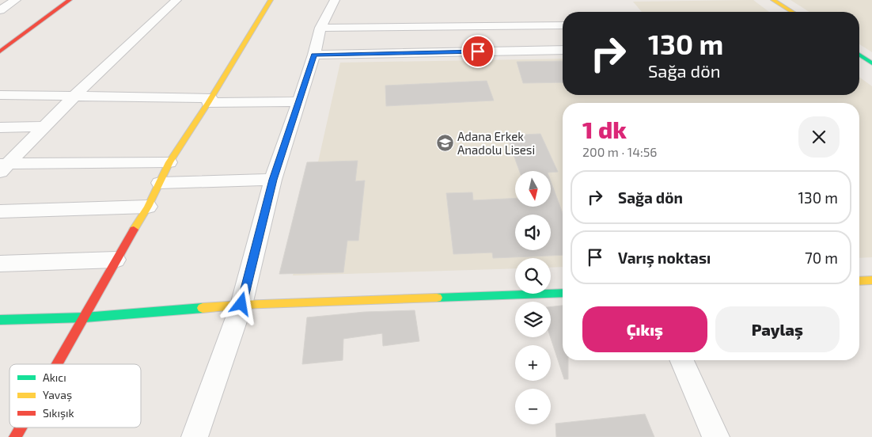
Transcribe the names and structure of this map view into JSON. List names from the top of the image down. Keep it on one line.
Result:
{"places":{"school or university":["Adana Erkek Anadolu Lisesi"]},"legend":["Akıcı","Yavaş","Sıkışık"],"north":"bottom","page":{"turn":["130 m","Sağa dön"],"heading":["1 dk","200 m · 14:56"],"list":[{"name":"Sağa dön","value":"130 m"},{"name":"Varış noktası","value":"70 m"}],"map_buttons":["+","−"],"buttons":["Çıkış","Paylaş"]}}
